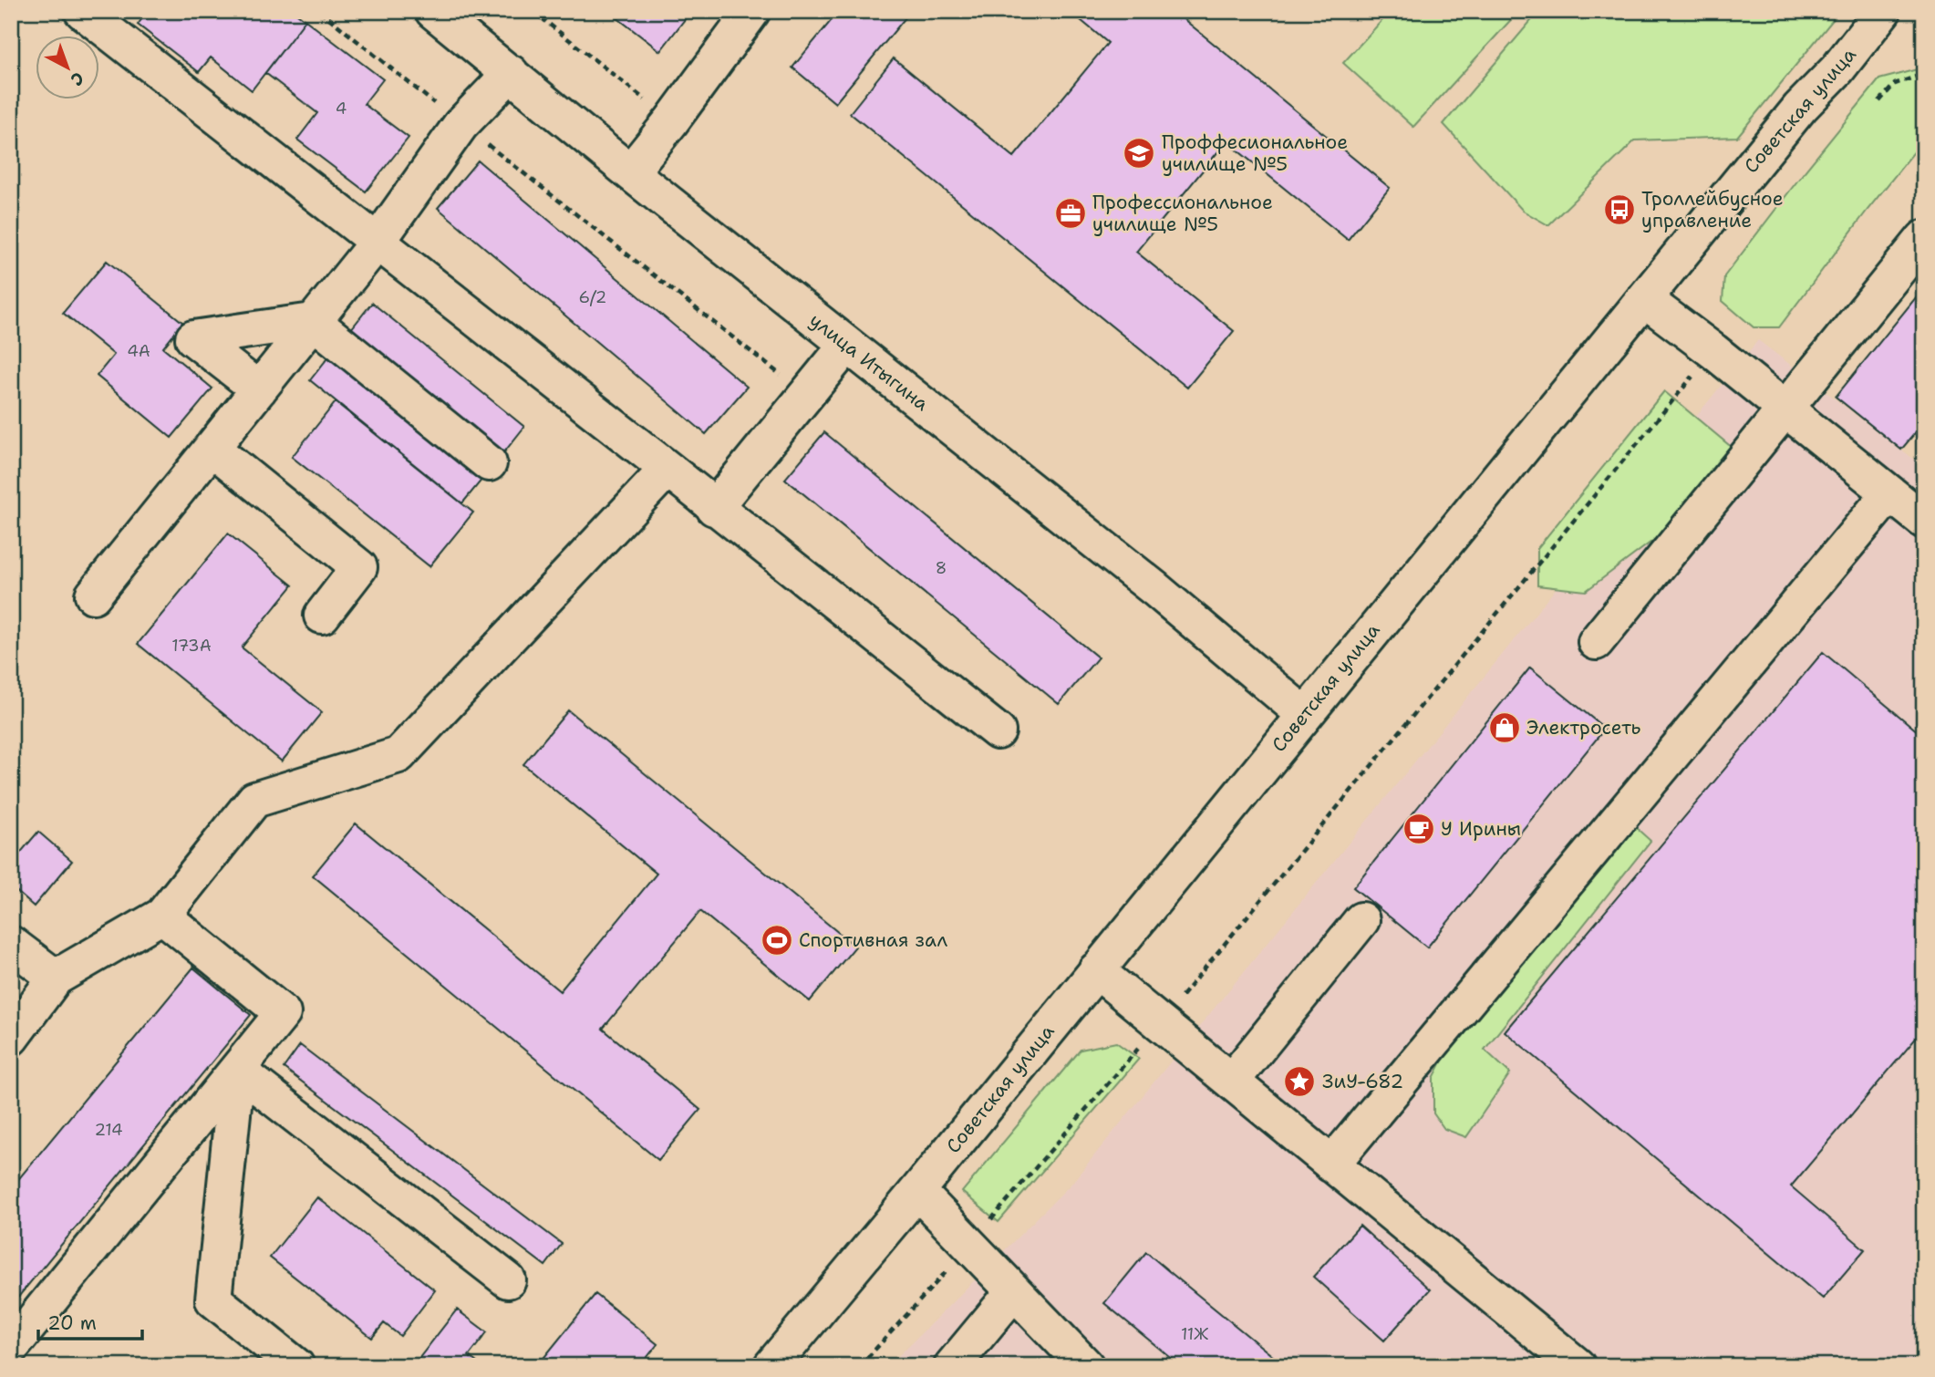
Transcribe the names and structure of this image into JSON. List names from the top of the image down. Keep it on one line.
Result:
{"streets":{"street":["Советская улица","улица Итыгина"]},"crossings":[["Советская улица","улица Итыгина"]],"places":{"school or university":["Проффесиональное училище №5"],"bus stop":["Троллейбусное управление"],"office":["Профессиональное училище №5"],"shop":["Электросеть"],"cafe":["У Ирины"],"sports":["Спортивная зал"],"place":["ЗиУ-682"]},"house_numbers":["4","6/2","4А","8","173А","214","11Ж"],"scale_bar":"20 m","north":"bottom right"}
